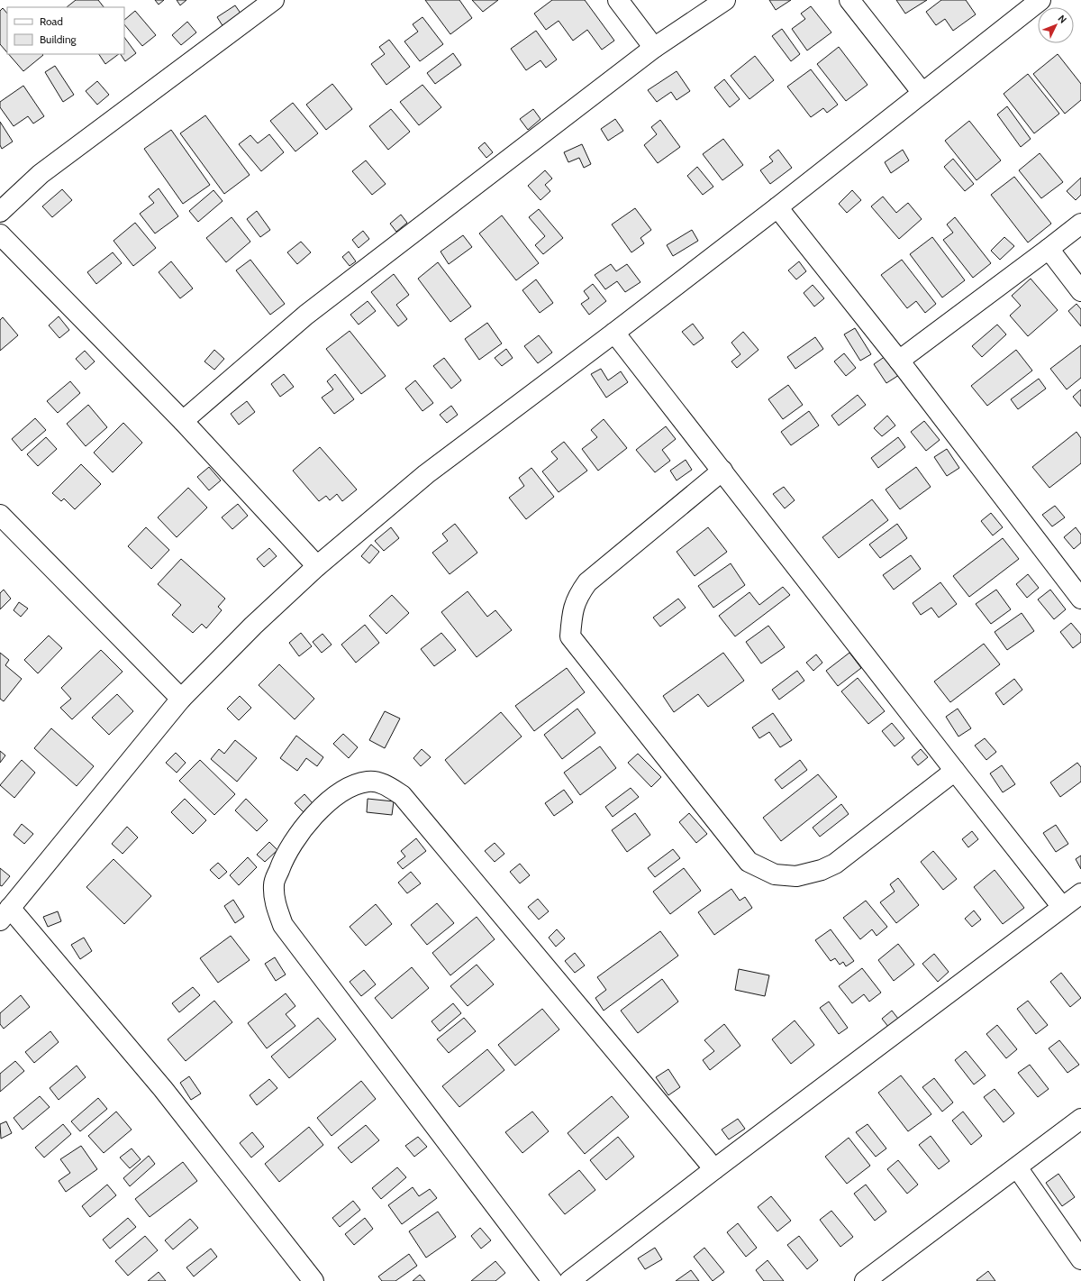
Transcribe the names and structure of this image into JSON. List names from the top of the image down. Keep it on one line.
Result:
{"legend":["Road","Building"],"north":"top right"}
